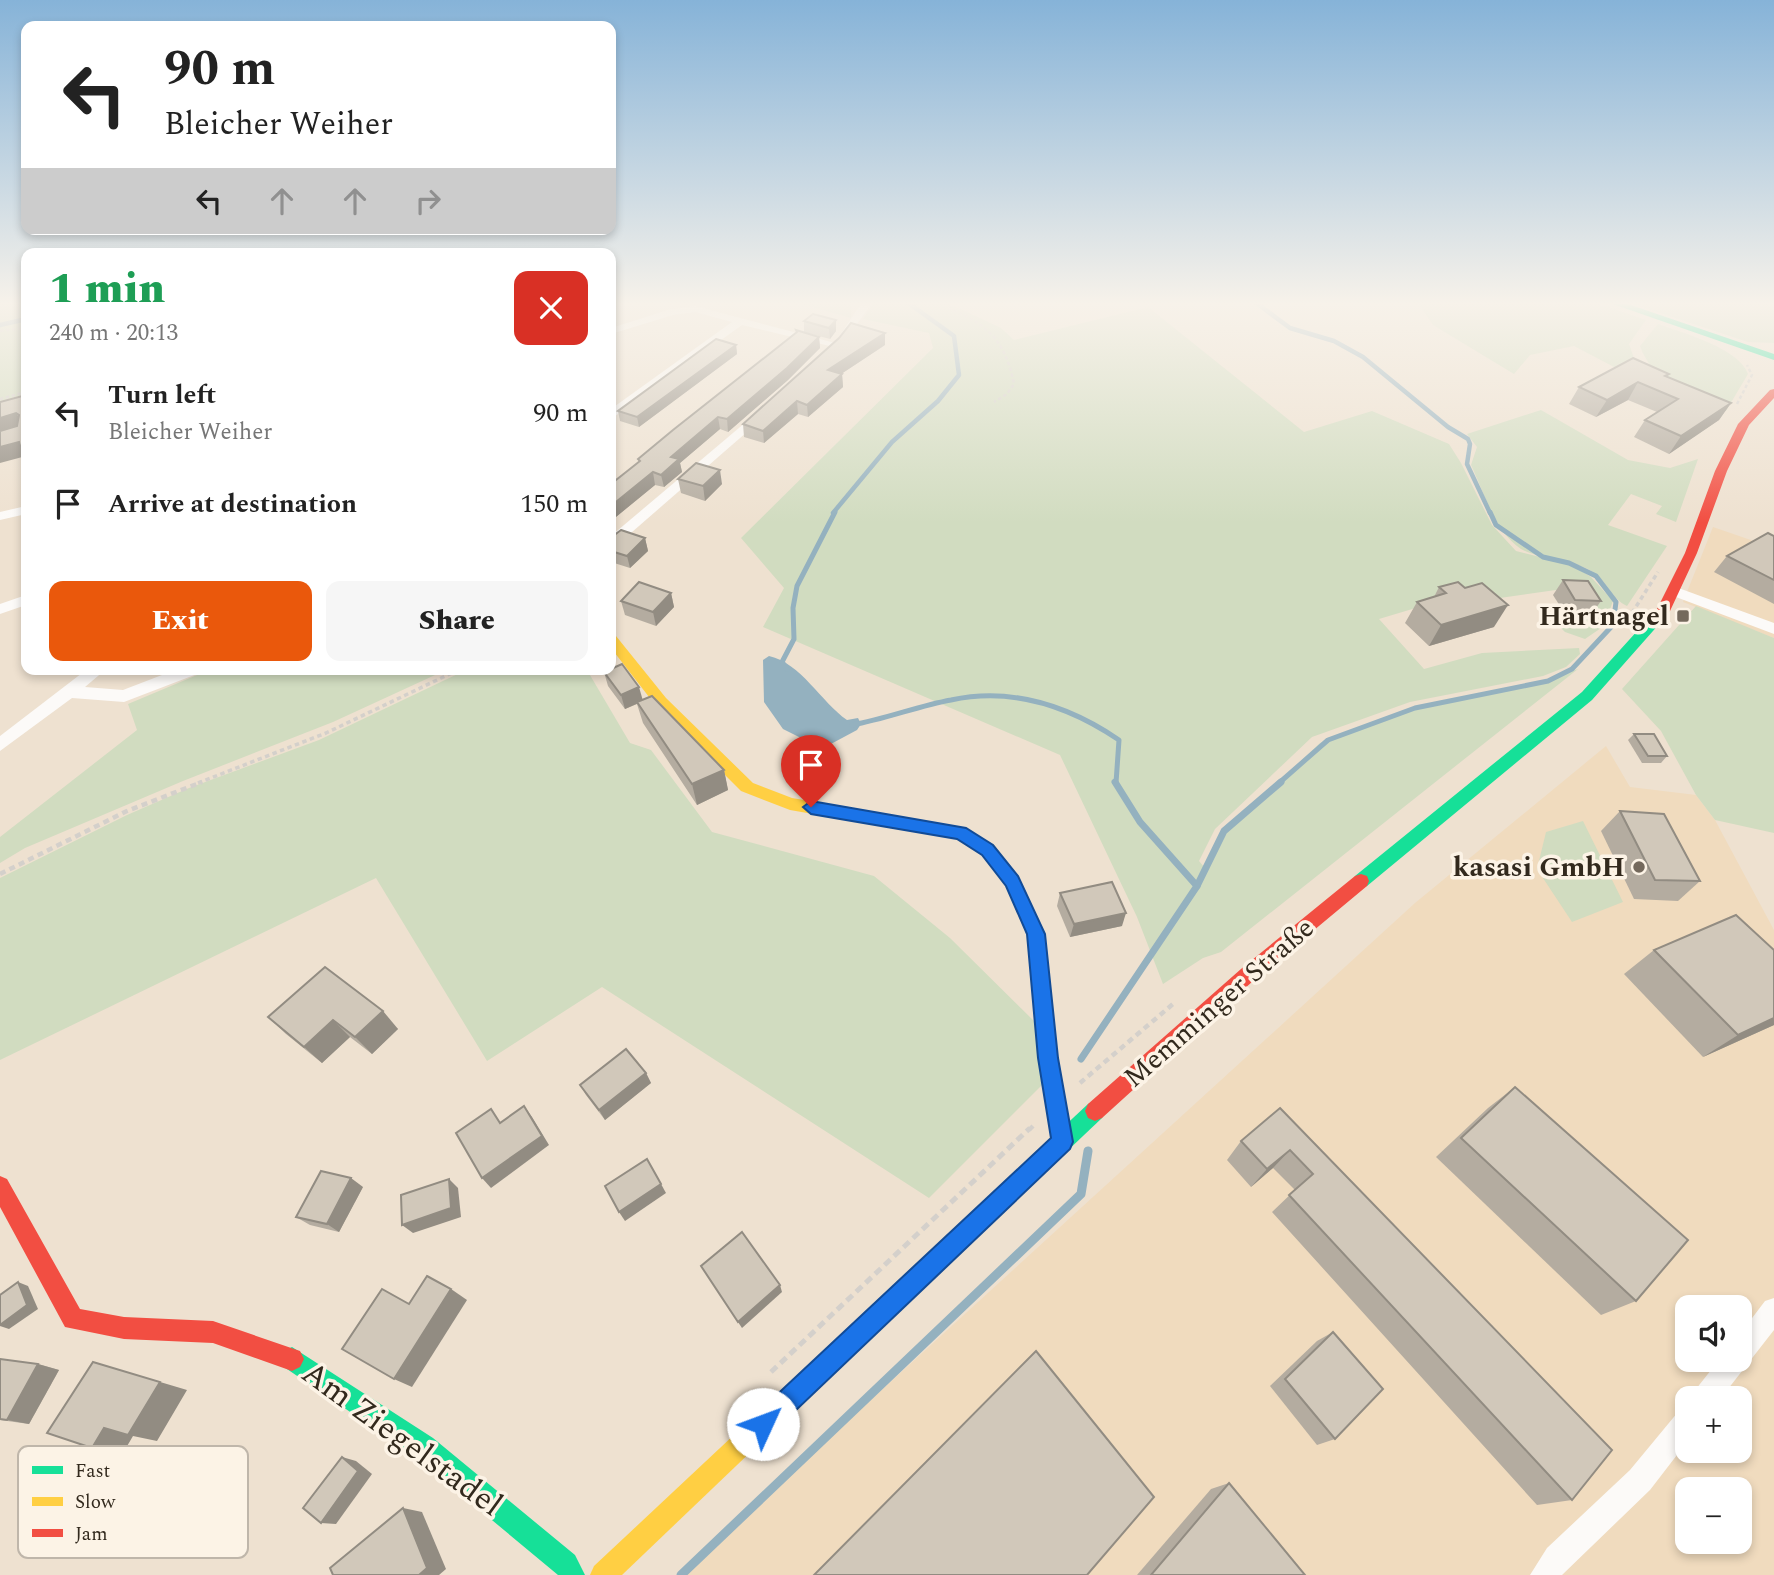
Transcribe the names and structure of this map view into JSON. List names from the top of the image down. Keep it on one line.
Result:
{"streets":{"main road":["Memminger Straße","Am Ziegelstadel"]},"places":{"transit":["Härtnagel"],"other":["kasasi GmbH"]},"legend":["Fast","Slow","Jam"],"page":{"turn":["90 m","Bleicher Weiher"],"heading":["1 min","240 m · 20:13"],"list":[{"name":"Turn left","note":"Bleicher Weiher","value":"90 m"},{"name":"Arrive at destination","value":"150 m"}],"buttons":["Exit","Share"],"map_buttons":["+","−"]}}
